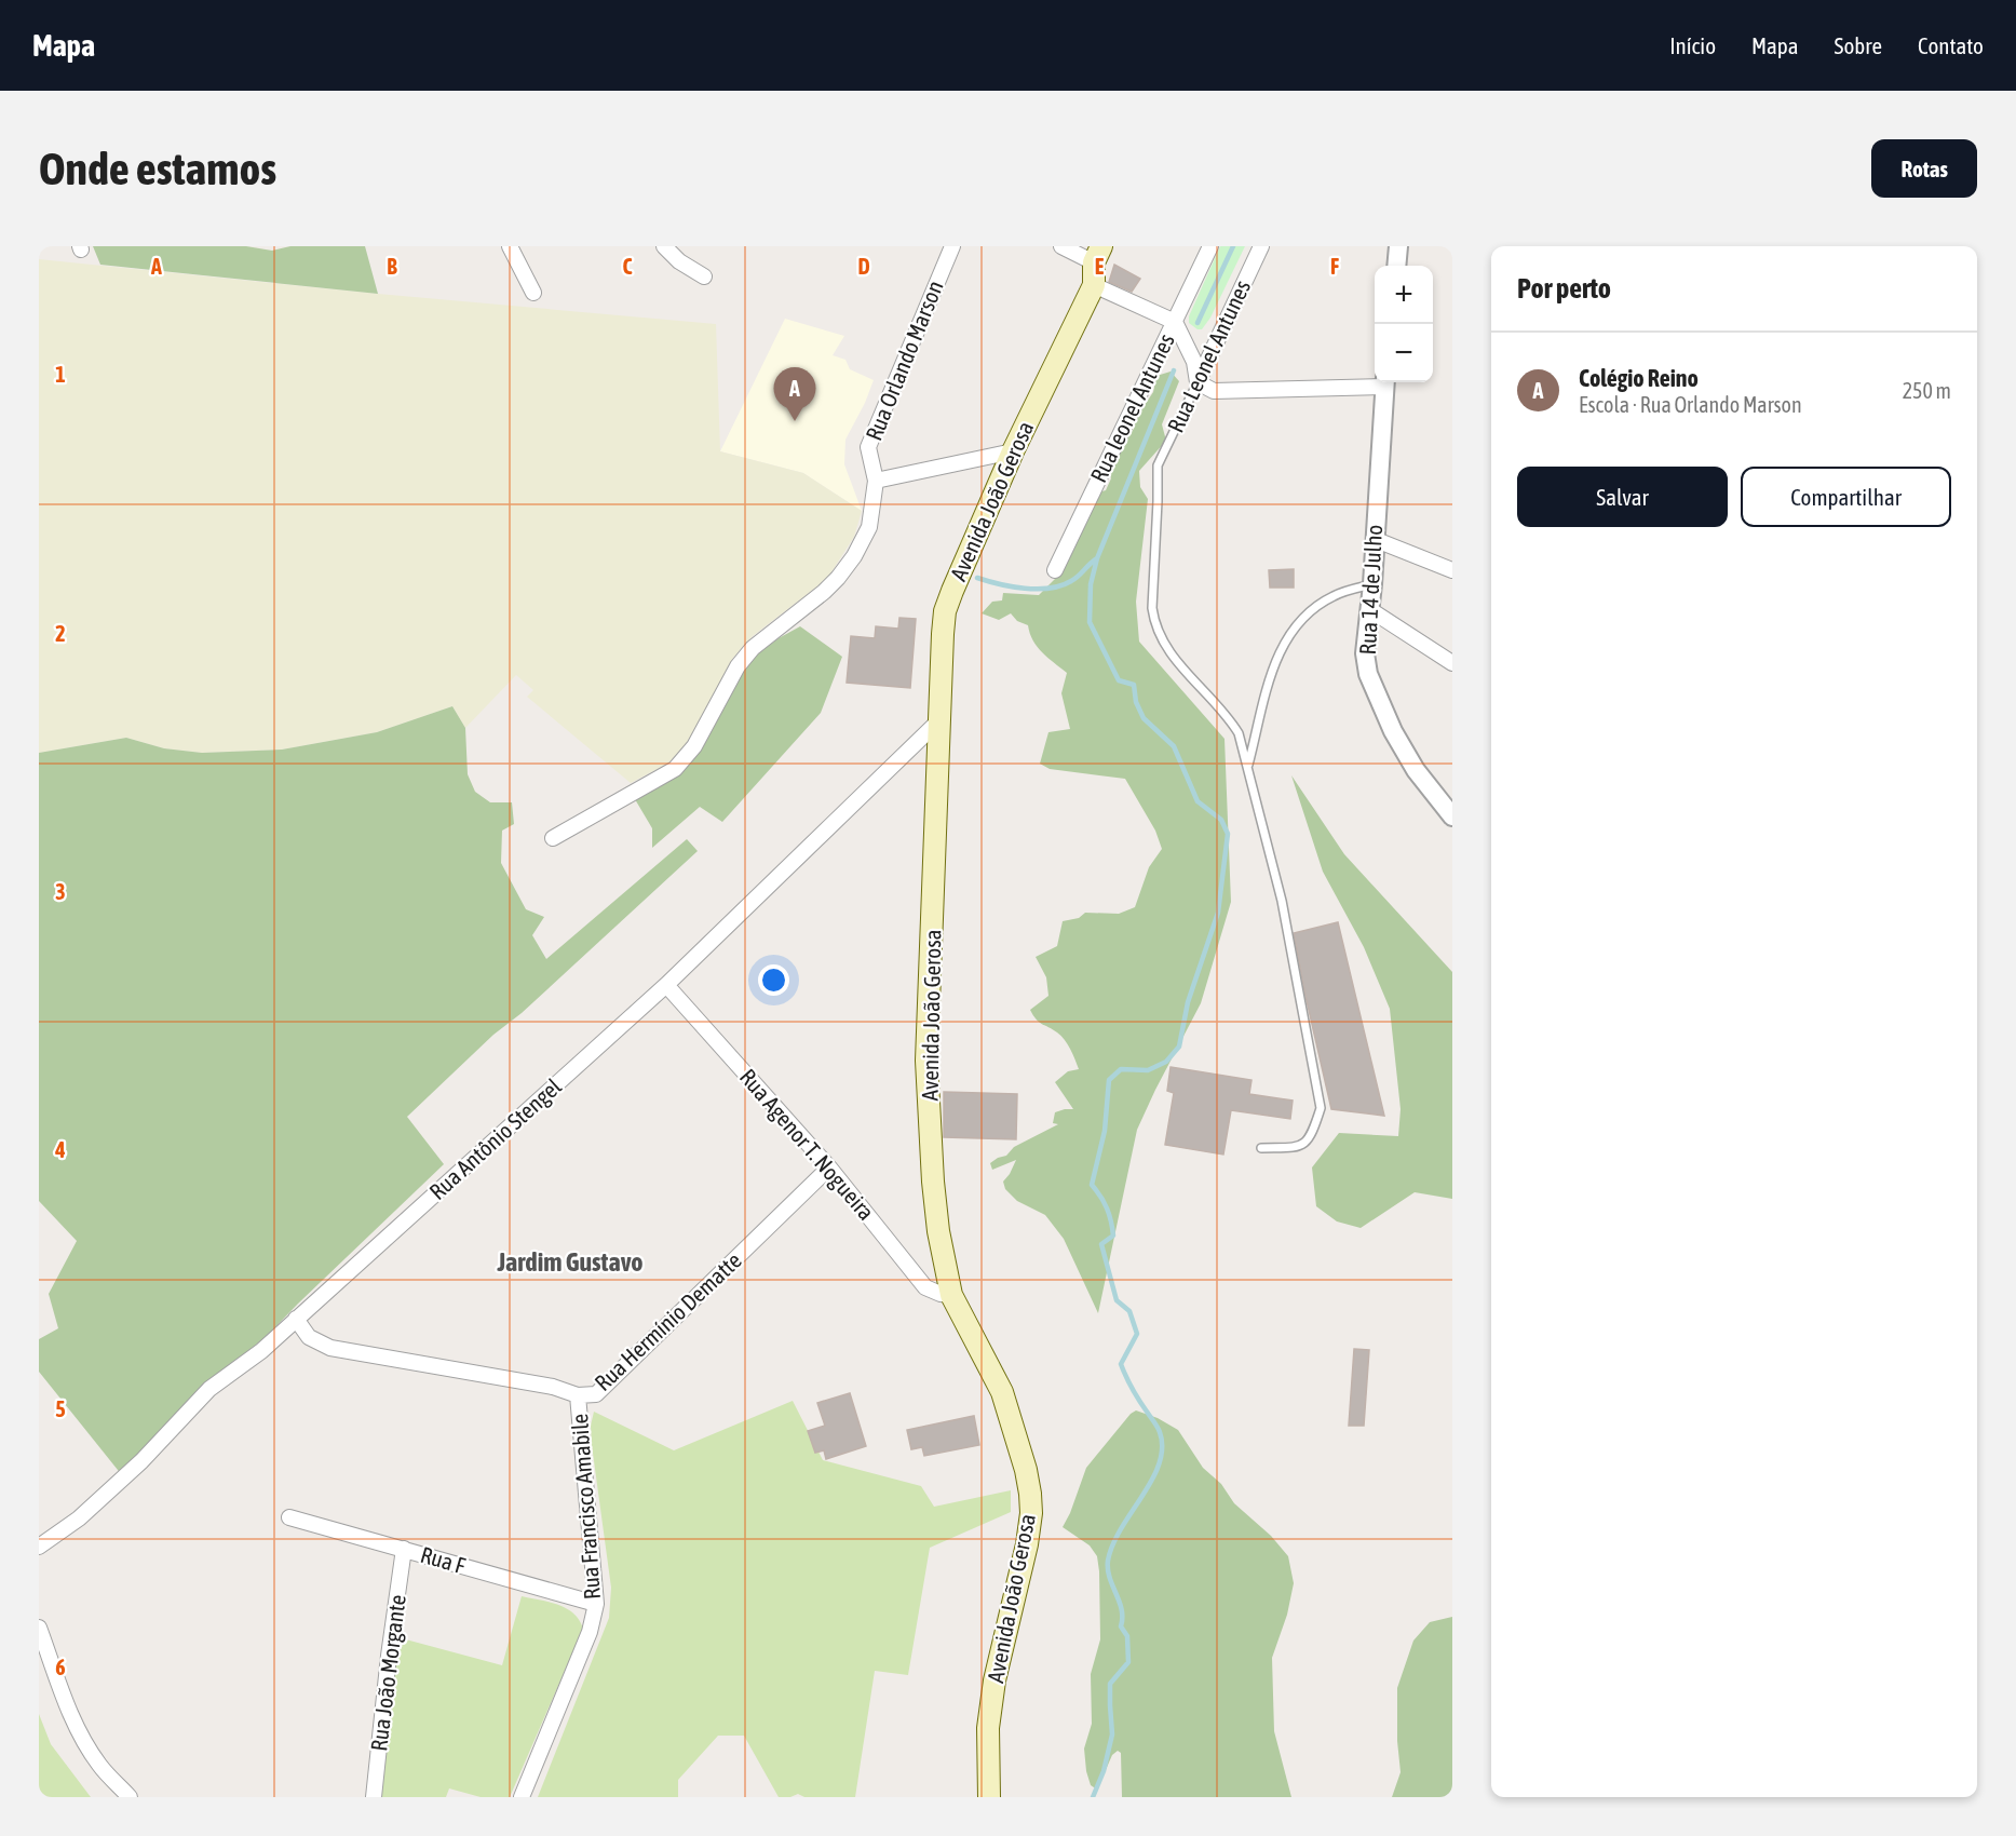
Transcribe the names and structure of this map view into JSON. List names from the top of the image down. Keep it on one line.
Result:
{"streets":{"main road":["Avenida João Gerosa"],"street":["Rua Leonel Antunes","Rua Orlando Marson","Rua leonel Antunes","Rua 14 de Julho","Rua Antônio Stengel","Rua Agenor T. Nogueira","Rua Hermínio Dematte","Rua Francisco Amabile","Rua F","Rua João Morgante"]},"crossings":[["Avenida João Gerosa","Rua Antônio Stengel"],["Avenida João Gerosa","Rua Agenor T. Nogueira"],["Rua Antônio Stengel","Rua Agenor T. Nogueira"],["Rua Antônio Stengel","Rua Hermínio Dematte"],["Rua Agenor T. Nogueira","Rua Hermínio Dematte"],["Rua Hermínio Dematte","Rua Francisco Amabile"],["Rua Francisco Amabile","Rua F"],["Rua F","Rua João Morgante"]],"districts":["Jardim Gustavo"],"page":{"header":"Mapa","nav":["Início","Mapa","Sobre","Contato"],"buttons":["Rotas",["Salvar","Compartilhar"]],"title":"Onde estamos","heading":"Por perto","map_buttons":["+","−"],"list":[{"mark":"A","name":"Colégio Reino","note":"Escola · Rua Orlando Marson","value":"250 m"}],"pins":"A"},"grid":{"columns":["A","B","C","D","E","F"],"rows":["1","2","3","4","5","6"]}}
